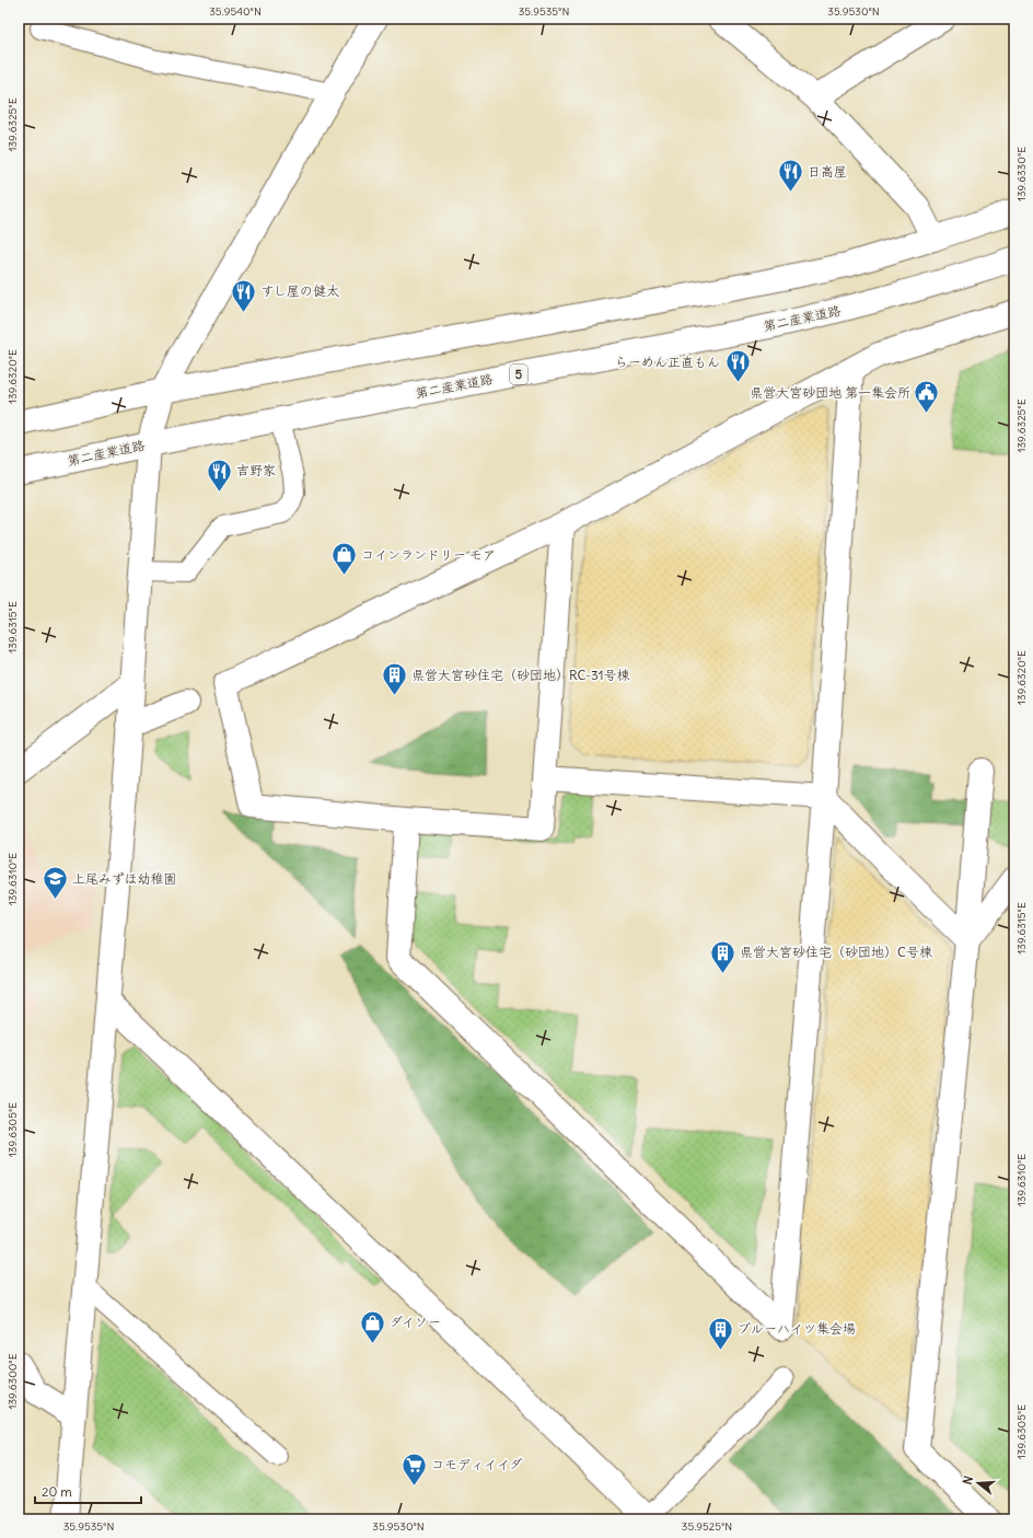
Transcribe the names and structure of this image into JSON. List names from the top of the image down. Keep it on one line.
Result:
{"streets":{"street":["第二産業道路","5"]},"places":{"restaurant":["日高屋","すし屋の健太","らーめん正直もん","吉野家"],"public building":["県営大宮砂団地 第一集会所"],"shop":["コインランドリー モア","ダイソー"],"building":["県営大宮砂住宅（砂団地）RC-31号棟","県営大宮砂住宅（砂団地）C号棟","ブルーハイツ集会場"],"school or university":["上尾みずほ幼稚園"],"supermarket":["コモディイイダ"]},"scale_bar":"20 m","north":"left","coordinates":["35.9540°N","35.9535°N","35.9530°N","139.6325°E","139.6330°E","139.6320°E","139.6315°E","139.6310°E","139.6305°E","139.6300°E","35.9525°N"]}
